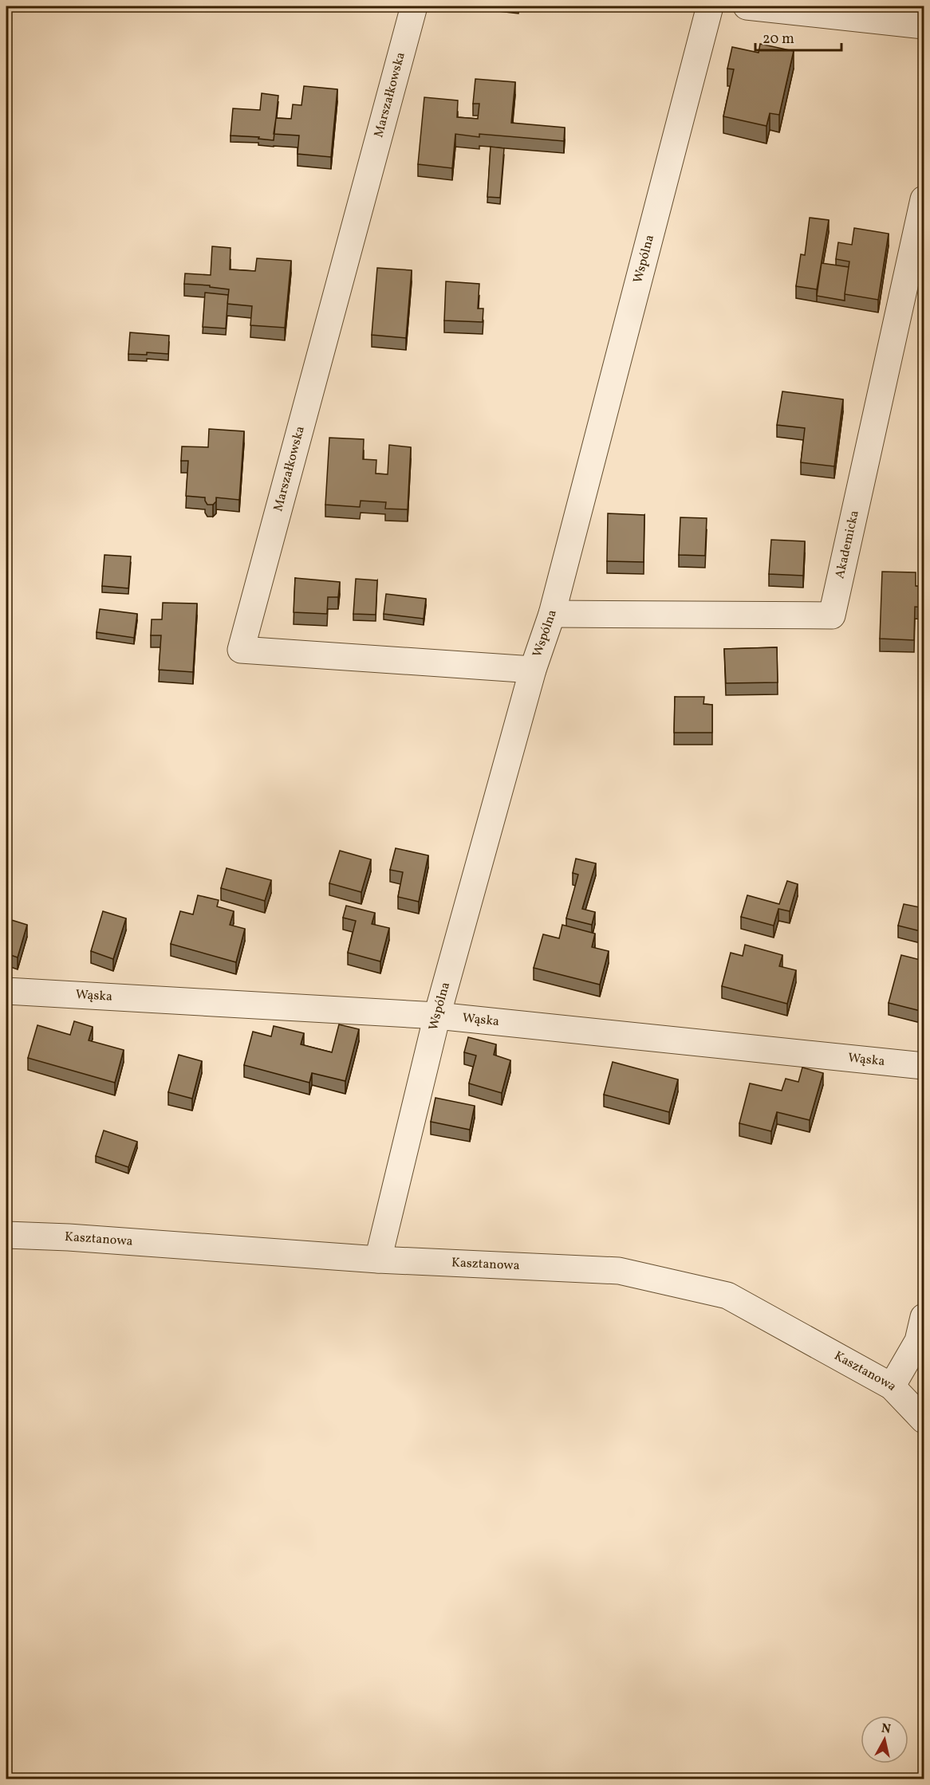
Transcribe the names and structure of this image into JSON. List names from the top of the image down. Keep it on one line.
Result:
{"streets":{"street":["Marszałkowska","Wspólna","Akademicka","Wąska","Kasztanowa"]},"crossings":[["Marszałkowska","Wspólna"],["Wspólna","Akademicka"],["Wspólna","Wąska"],["Wspólna","Kasztanowa"]],"scale_bar":"20 m","north":"top"}
